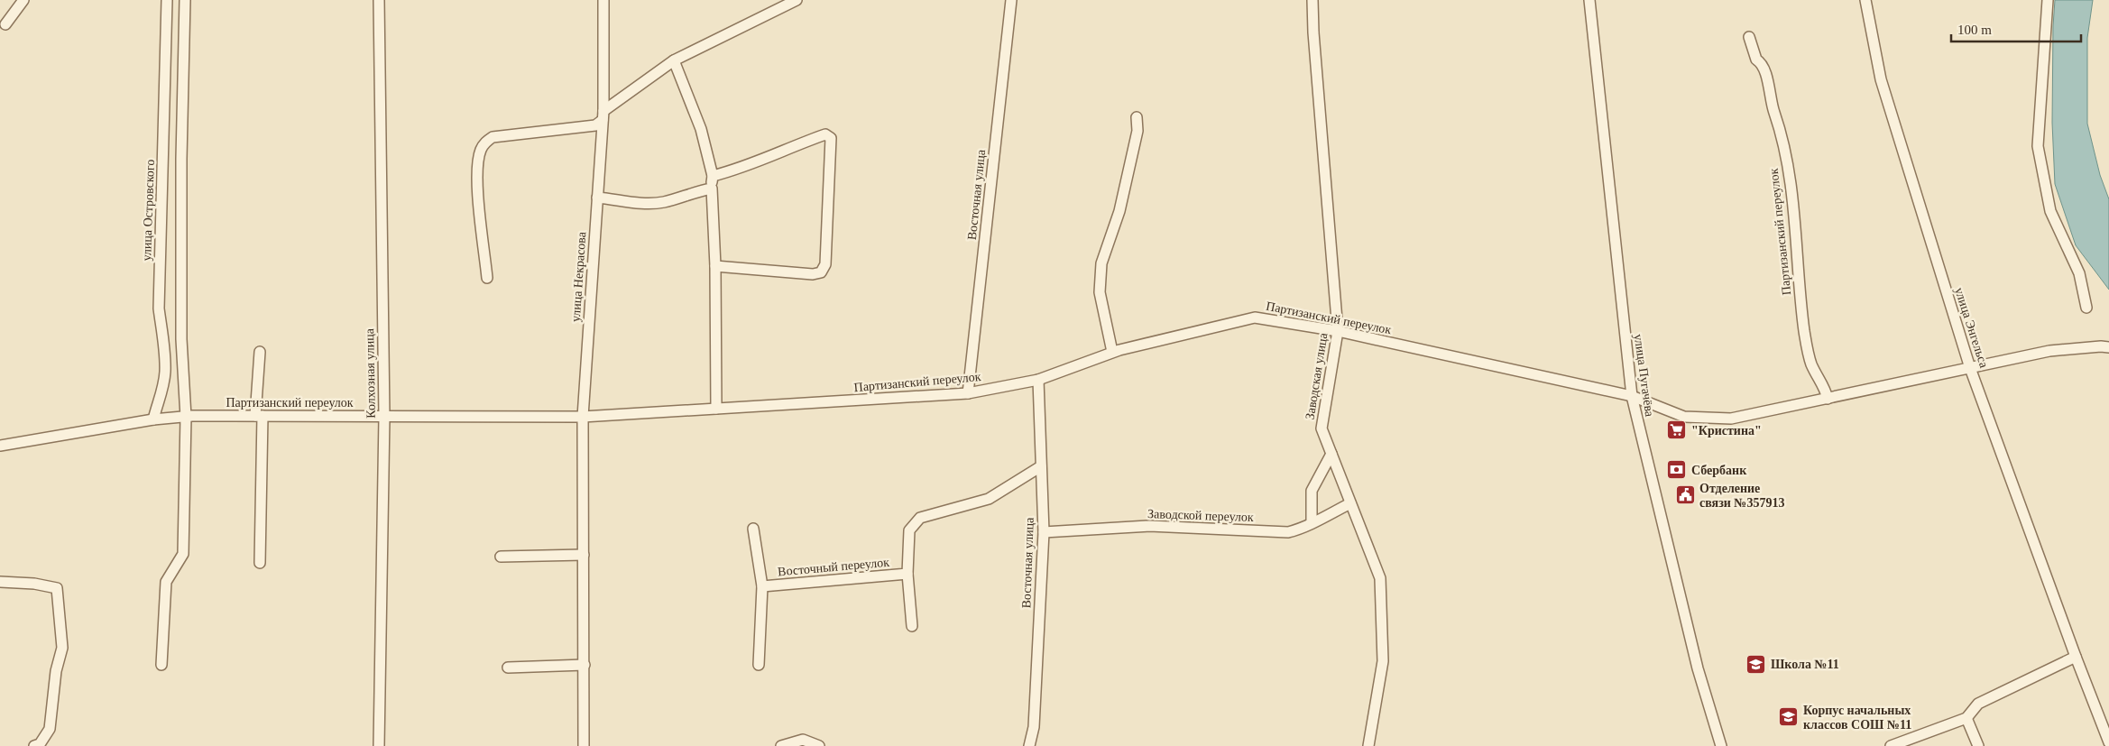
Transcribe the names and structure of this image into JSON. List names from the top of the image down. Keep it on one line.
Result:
{"streets":{"street":["Восточная улица","улица Островского","Партизанский переулок","улица Некрасова","улица Энгельса","Колхозная улица","улица Пугачёва","Заводская улица","Заводской переулок","Восточный переулок"]},"crossings":[["Восточная улица","Партизанский переулок"],["Восточная улица","Заводской переулок"],["Восточная улица","Восточный переулок"],["улица Островского","Партизанский переулок"],["Партизанский переулок","улица Некрасова"],["Партизанский переулок","улица Энгельса"],["Партизанский переулок","Колхозная улица"],["Партизанский переулок","улица Пугачёва"],["Партизанский переулок","Заводская улица"],["Заводская улица","Заводской переулок"]],"places":{"supermarket":["\"Кристина\""],"bank":["Сбербанк"],"public building":["Отделение связи №357913"],"school or university":["Школа №11","Корпус начальных классов СОШ №11"]},"scale_bar":"100 m"}
